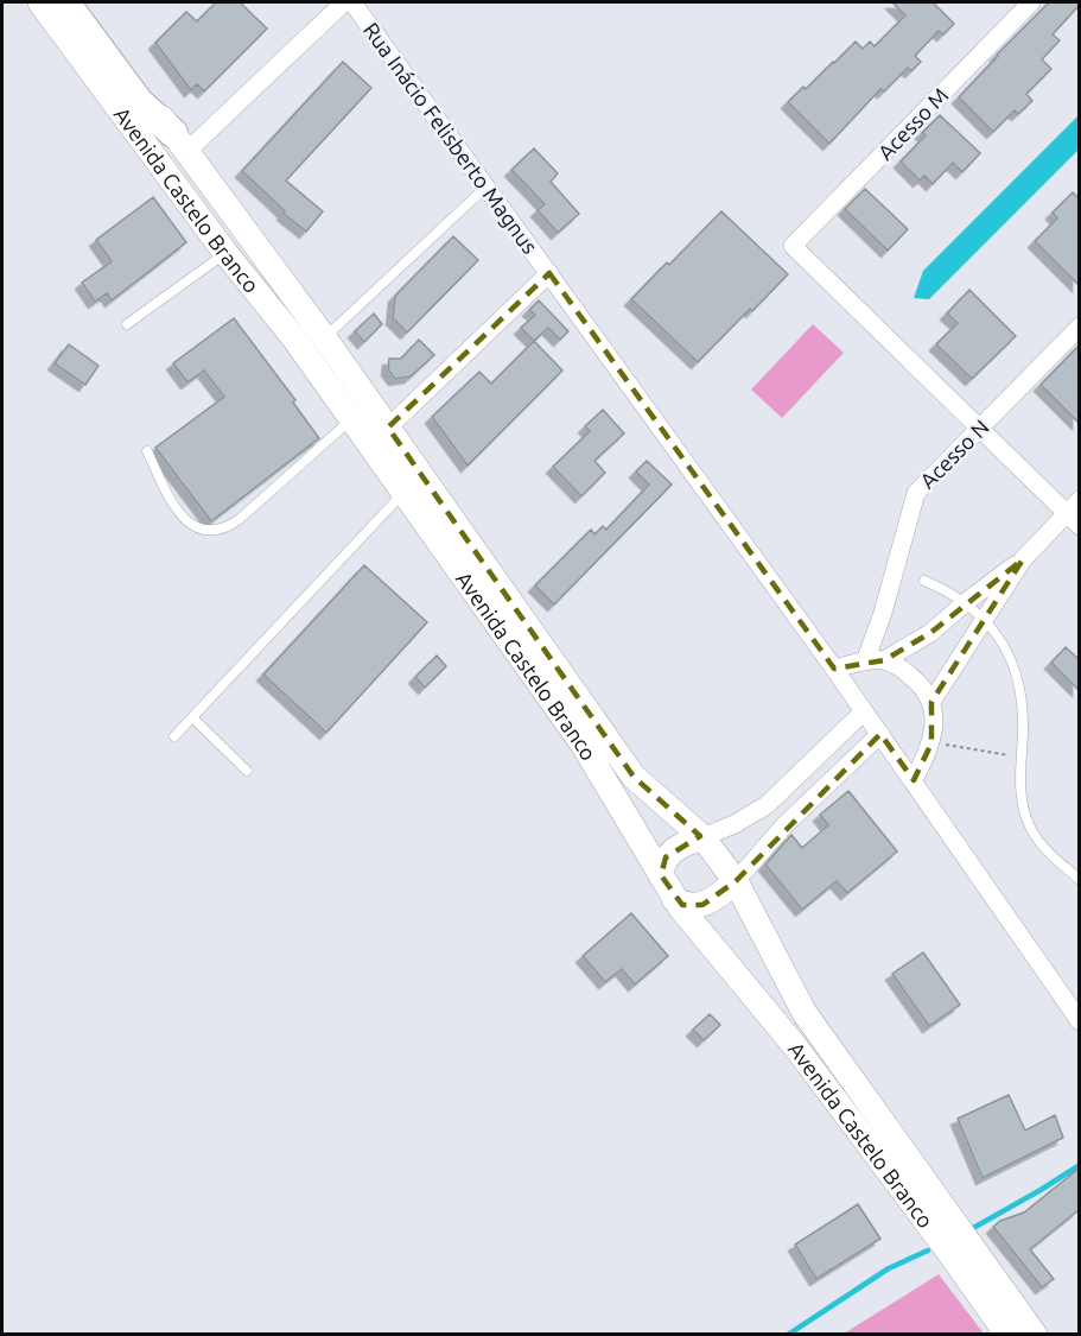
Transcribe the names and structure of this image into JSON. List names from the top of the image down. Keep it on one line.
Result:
{"streets":{"main road":["Avenida Castelo Branco"],"street":["Acesso M","Rua Inácio Felisberto Magnus","Acesso N"]},"crossings":[["Acesso M","Acesso N"]]}
